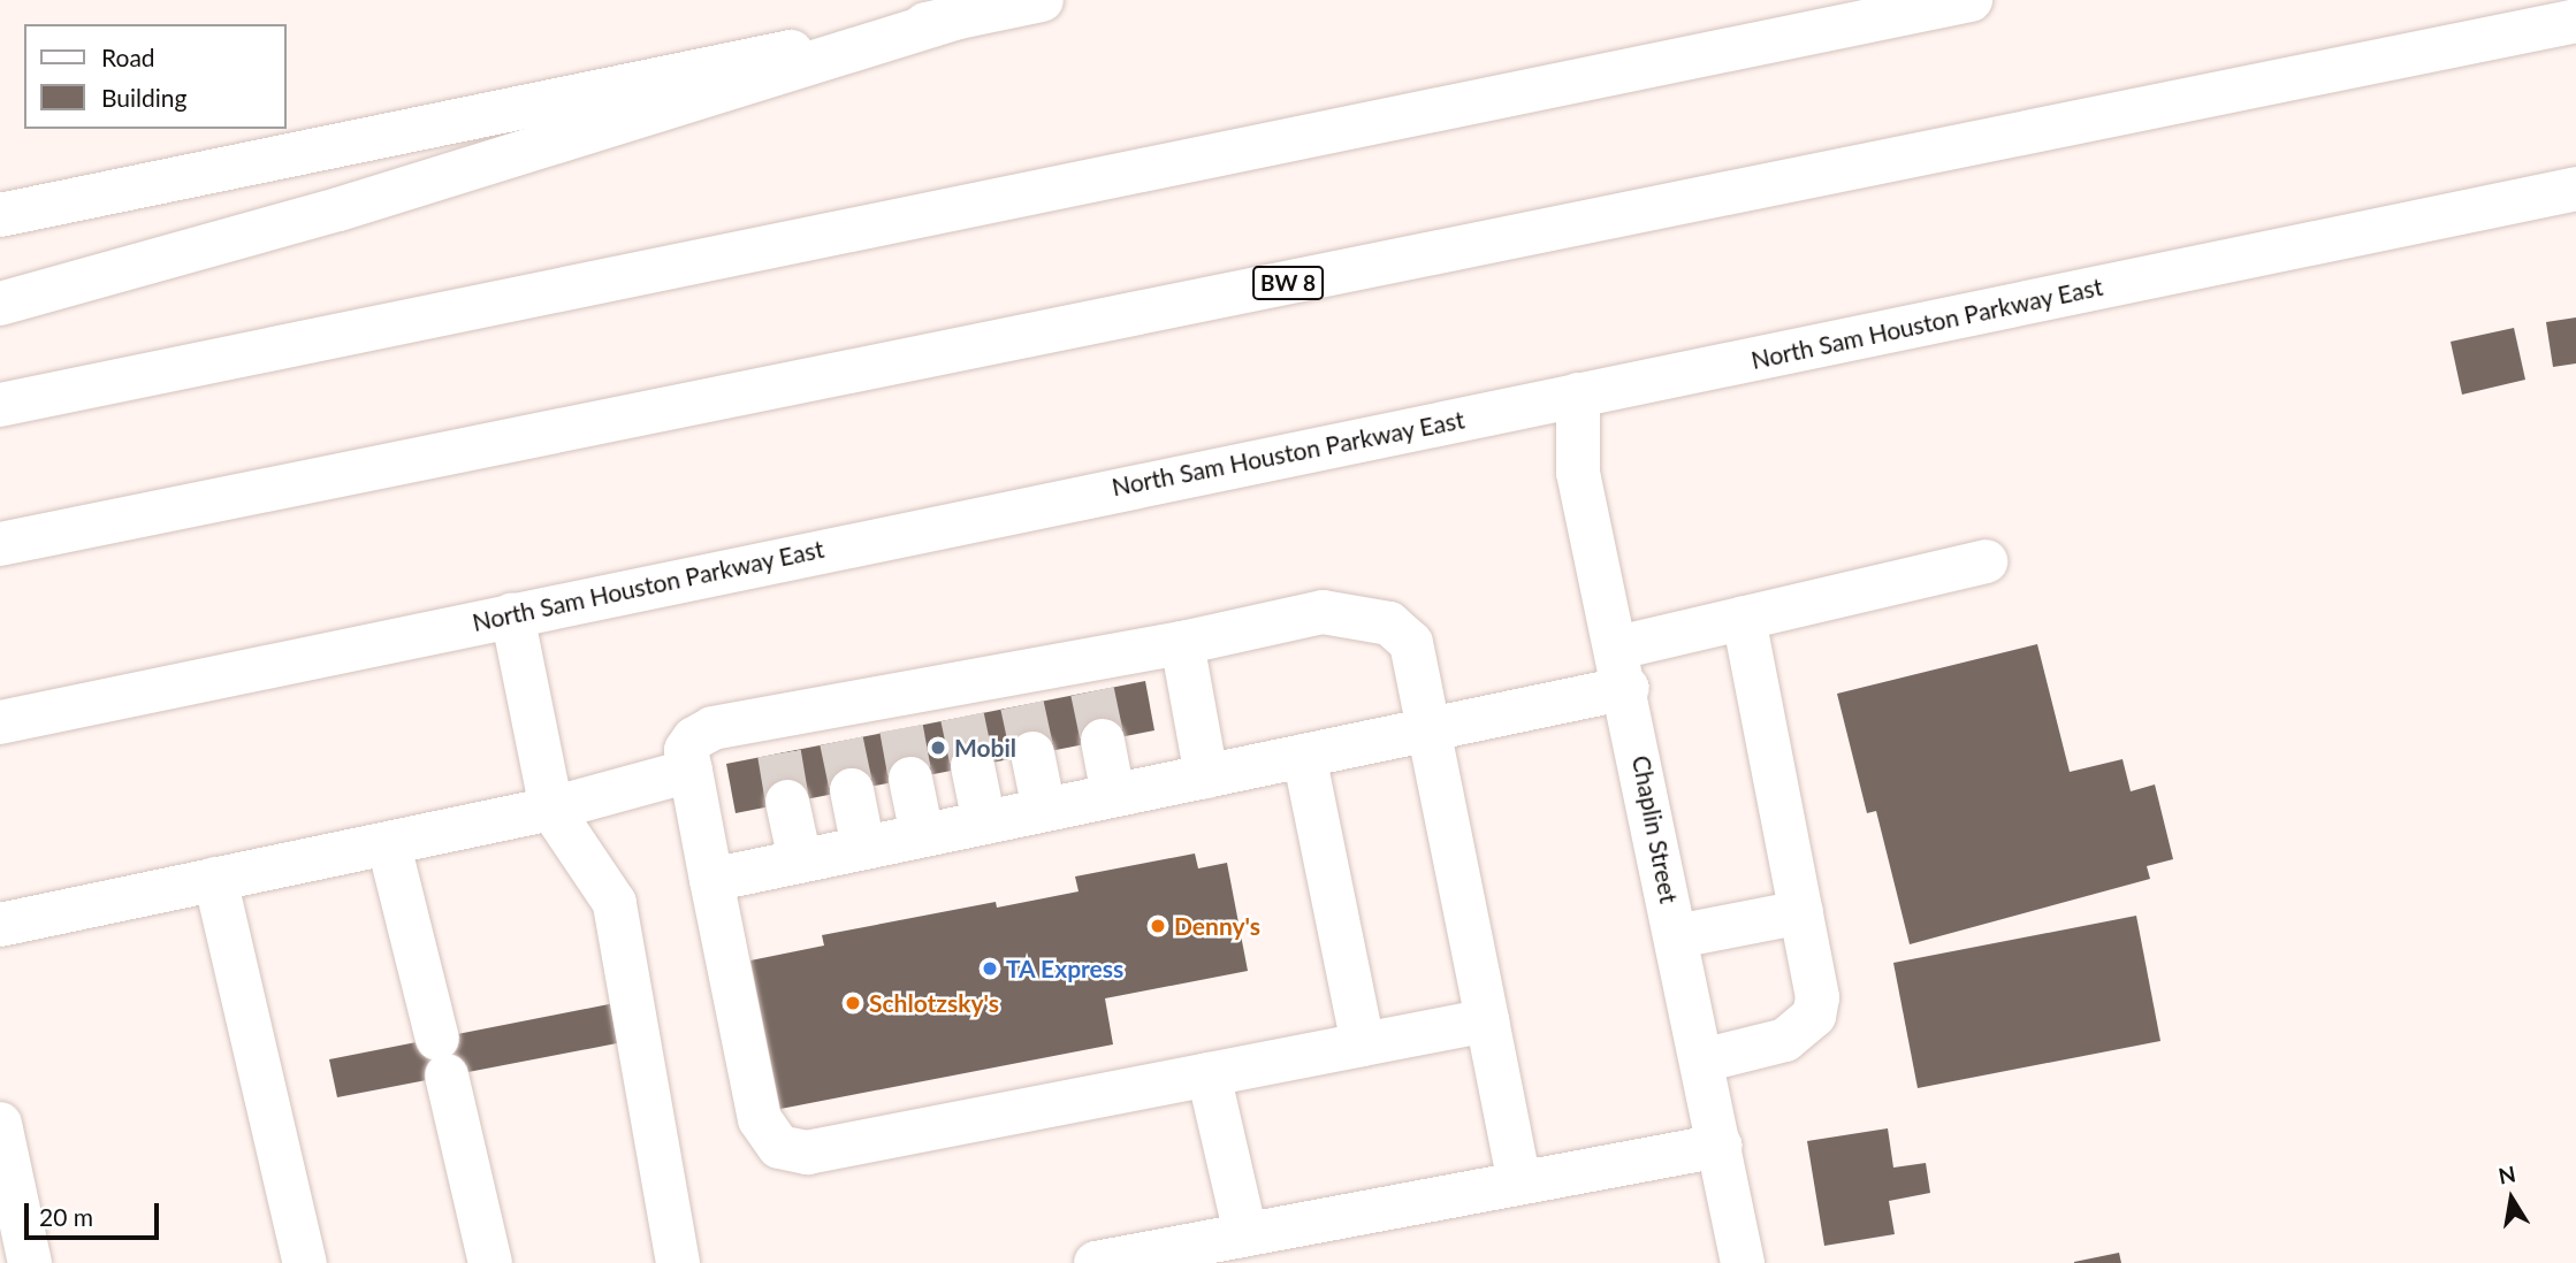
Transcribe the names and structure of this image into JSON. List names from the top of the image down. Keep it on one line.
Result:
{"streets":{"main road":["BW 8","North Sam Houston Parkway East","Chaplin Street"]},"crossings":[["North Sam Houston Parkway East","Chaplin Street"]],"places":["Mobil","Denny's","TA Express","Schlotzsky's"],"legend":["Road","Building"],"scale_bar":"20 m","north":"top"}
